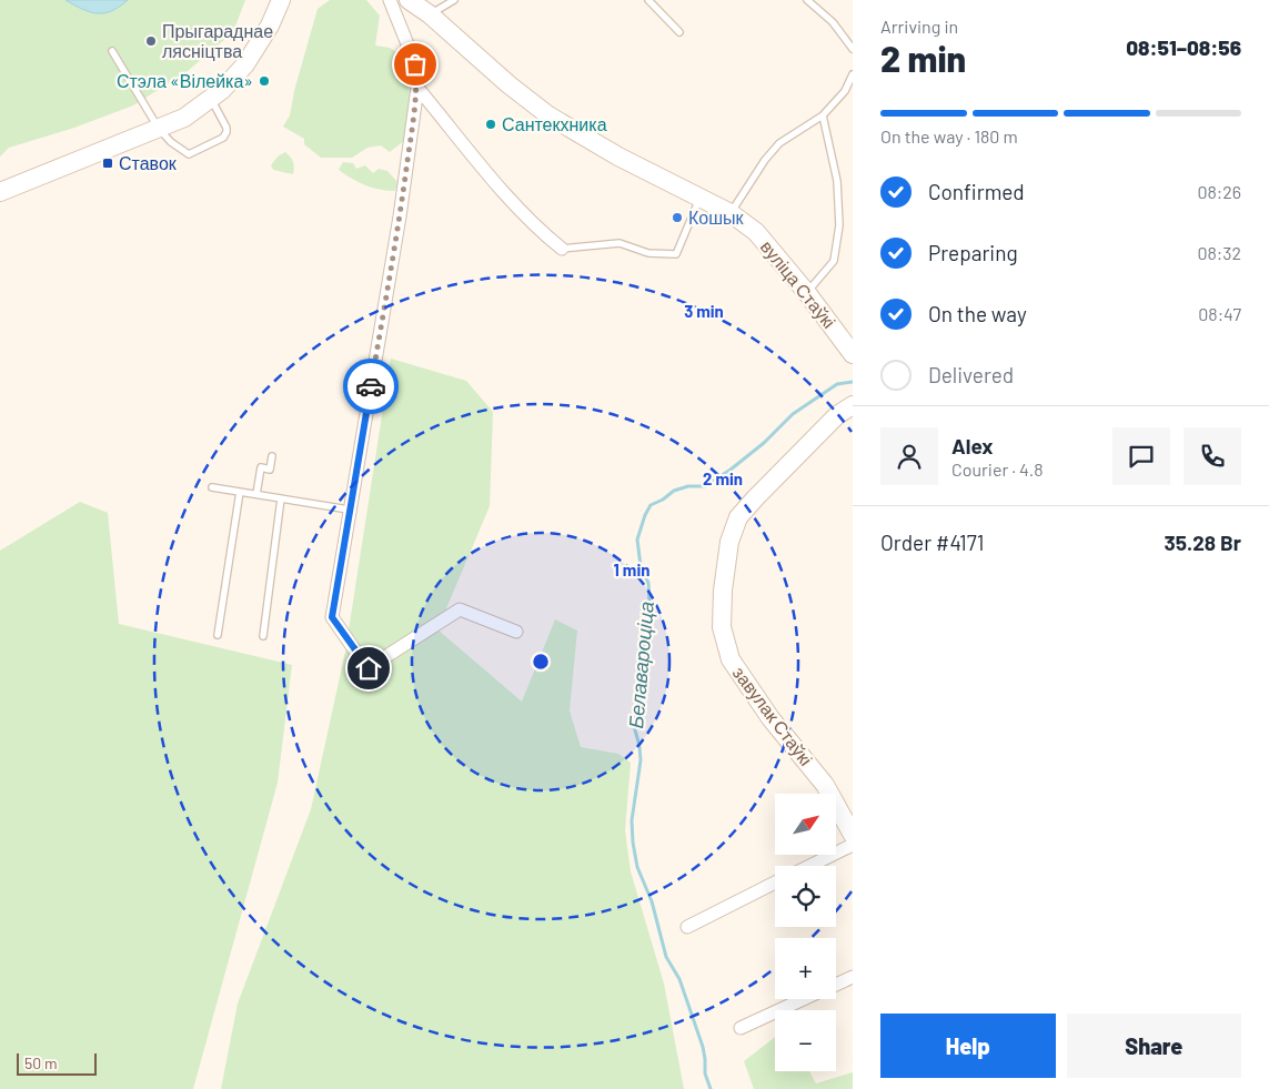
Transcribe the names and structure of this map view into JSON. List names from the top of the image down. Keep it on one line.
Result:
{"streets":{"street":["вуліца Стаўкі","завулак Стаўкі"]},"water":["Белавароціца"],"places":{"other":["Прыгараднае лясніцтва","Стэла «Вілейка»","Сантекхника","Кошык"],"transit":["Ставок"]},"scale_bar":"50 m","north":"top right","page":{"heading":["2 min","Arriving in","08:51–08:56"],"panel":["Alex","Courier · 4.8","Order #4171","35.28 Br"],"bar":"On the way · 180 m","list":[["Confirmed","08:26"],["Preparing","08:32"],["On the way","08:47"],"Delivered"],"map_buttons":["+","−"],"buttons":["Help","Share"],"scale":"50 m"},"rings":["3 min","2 min","1 min"]}
